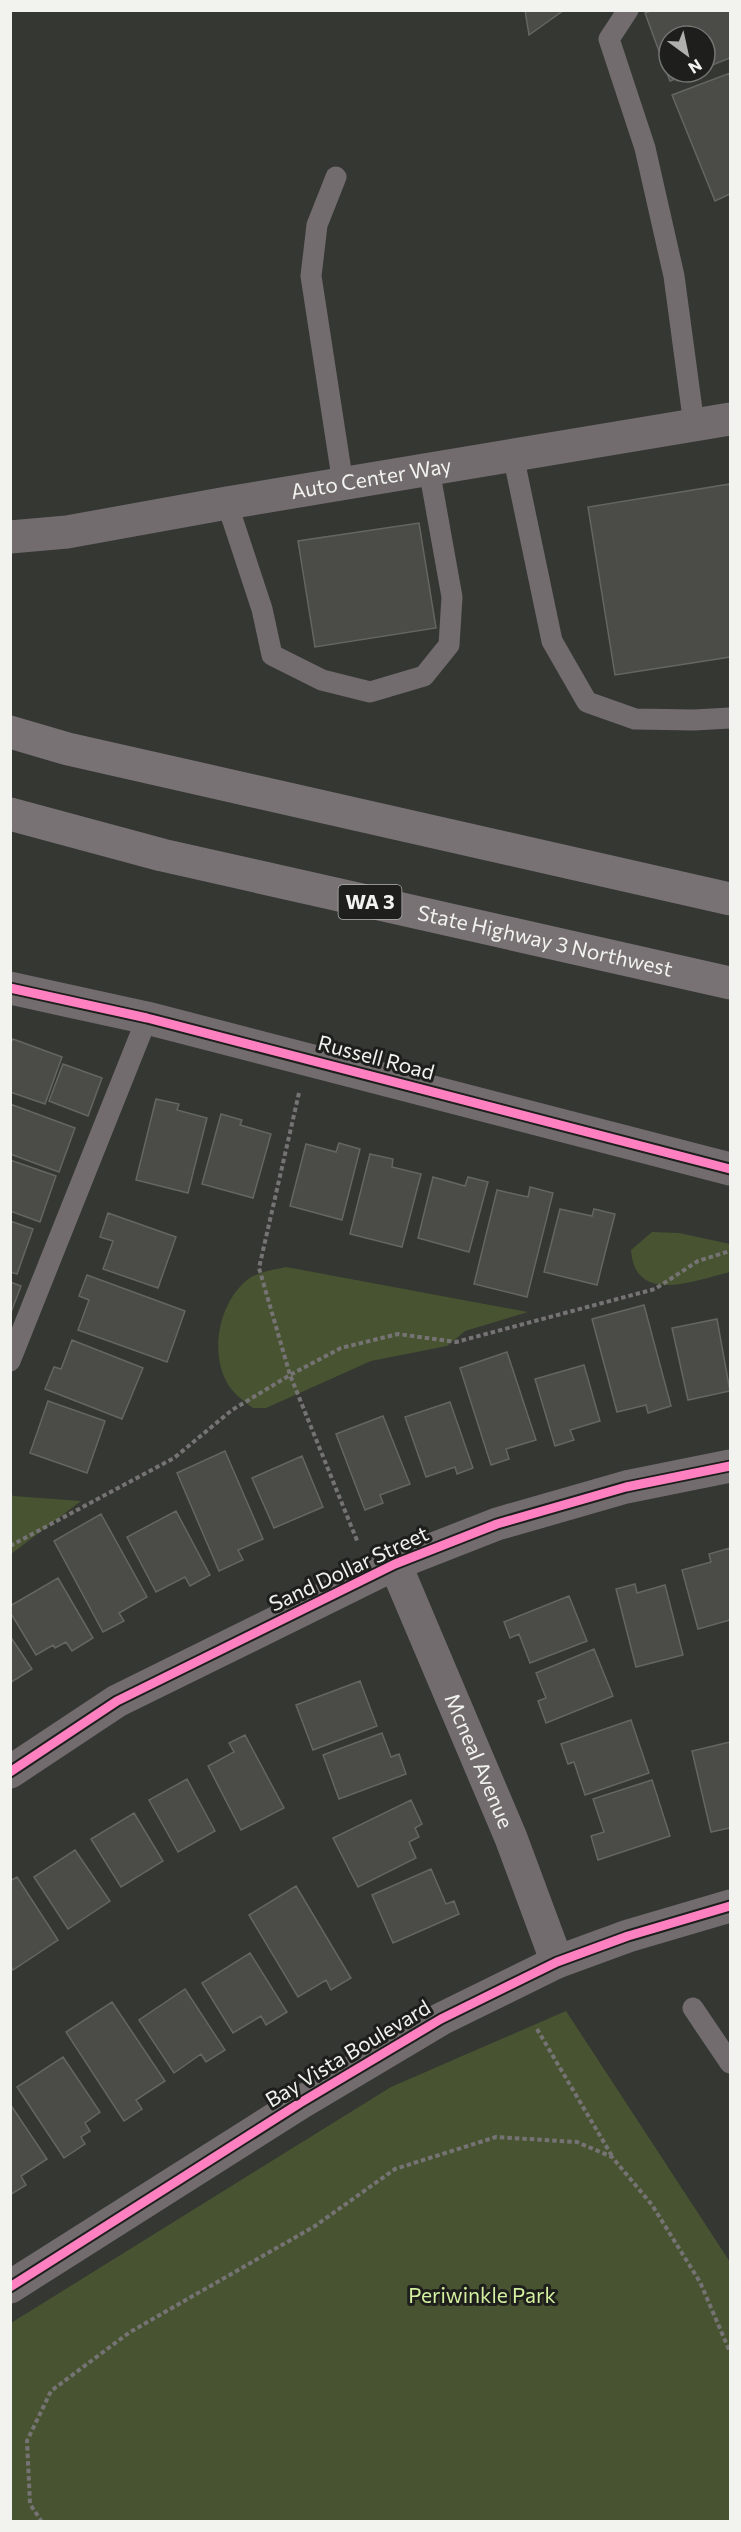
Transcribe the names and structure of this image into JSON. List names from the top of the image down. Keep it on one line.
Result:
{"streets":{"highway":["WA 3","State Highway 3 Northwest"],"street":["Auto Center Way","Russell Road","Sand Dollar Street","Mcneal Avenue","Bay Vista Boulevard"]},"crossings":[["Sand Dollar Street","Mcneal Avenue"],["Mcneal Avenue","Bay Vista Boulevard"]],"parks":["Periwinkle Park"],"north":"bottom right"}
